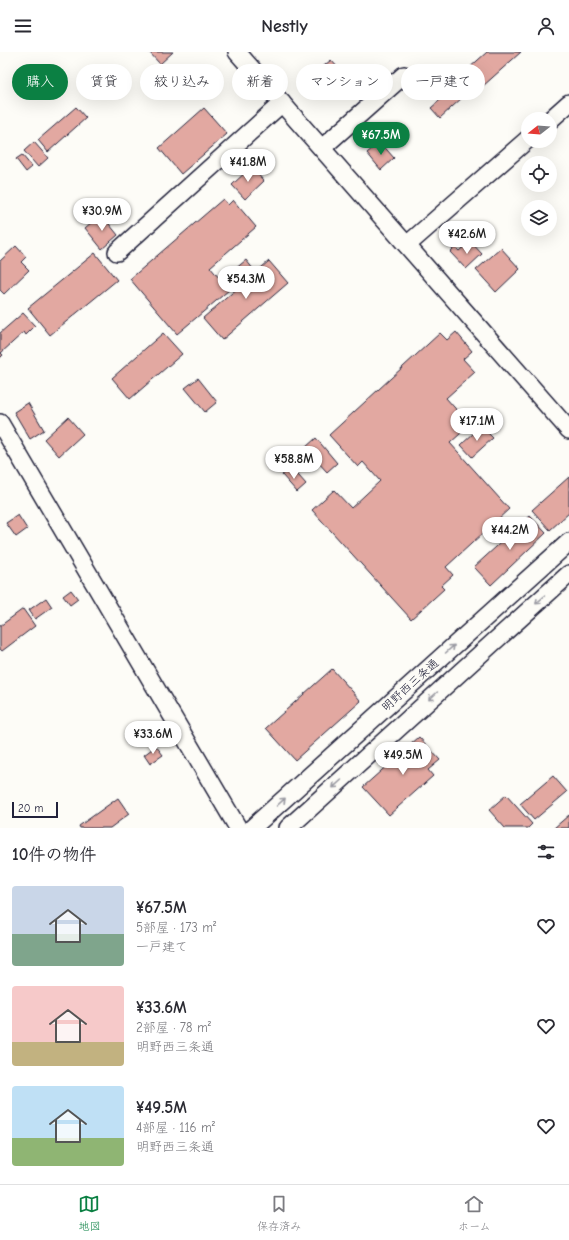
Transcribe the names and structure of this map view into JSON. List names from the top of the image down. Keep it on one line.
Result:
{"streets":{"street":["明野西三条通"]},"scale_bar":"20 m","north":"left","page":{"header":"Nestly","chip":["購入","賃貸","絞り込み","新着","マンション","一戸建て"],"price":["¥67.5M","¥41.8M","¥30.9M","¥42.6M","¥54.3M","¥17.1M","¥58.8M","¥44.2M","¥33.6M","¥49.5M"],"scale":"20 m","heading":"10件の物件","list":[{"name":"¥67.5M","note":"5部屋 · 173 m² · 一戸建て"},{"name":"¥33.6M","note":"2部屋 · 78 m² · 明野西三条通"},{"name":"¥49.5M","note":"4部屋 · 116 m² · 明野西三条通"}],"tabs":["地図","保存済み","ホーム"]}}
